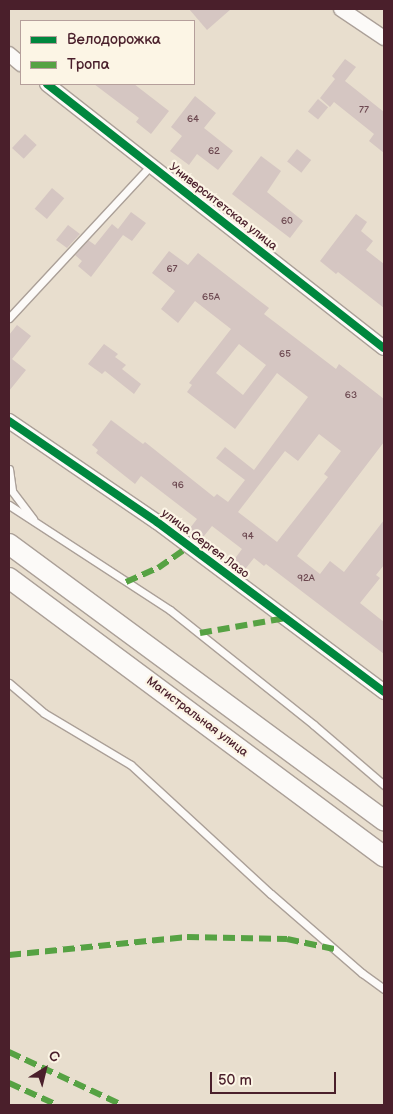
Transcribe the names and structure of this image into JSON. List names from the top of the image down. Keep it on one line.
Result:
{"streets":{"main road":["Магистральная улица"],"street":["Университетская улица","улица Сергея Лазо"]},"house_numbers":["77","64","62","60","67","65А","65","63","96","94","92А"],"legend":["Велодорожка","Тропа"],"scale_bar":"50 m","north":"top right"}
